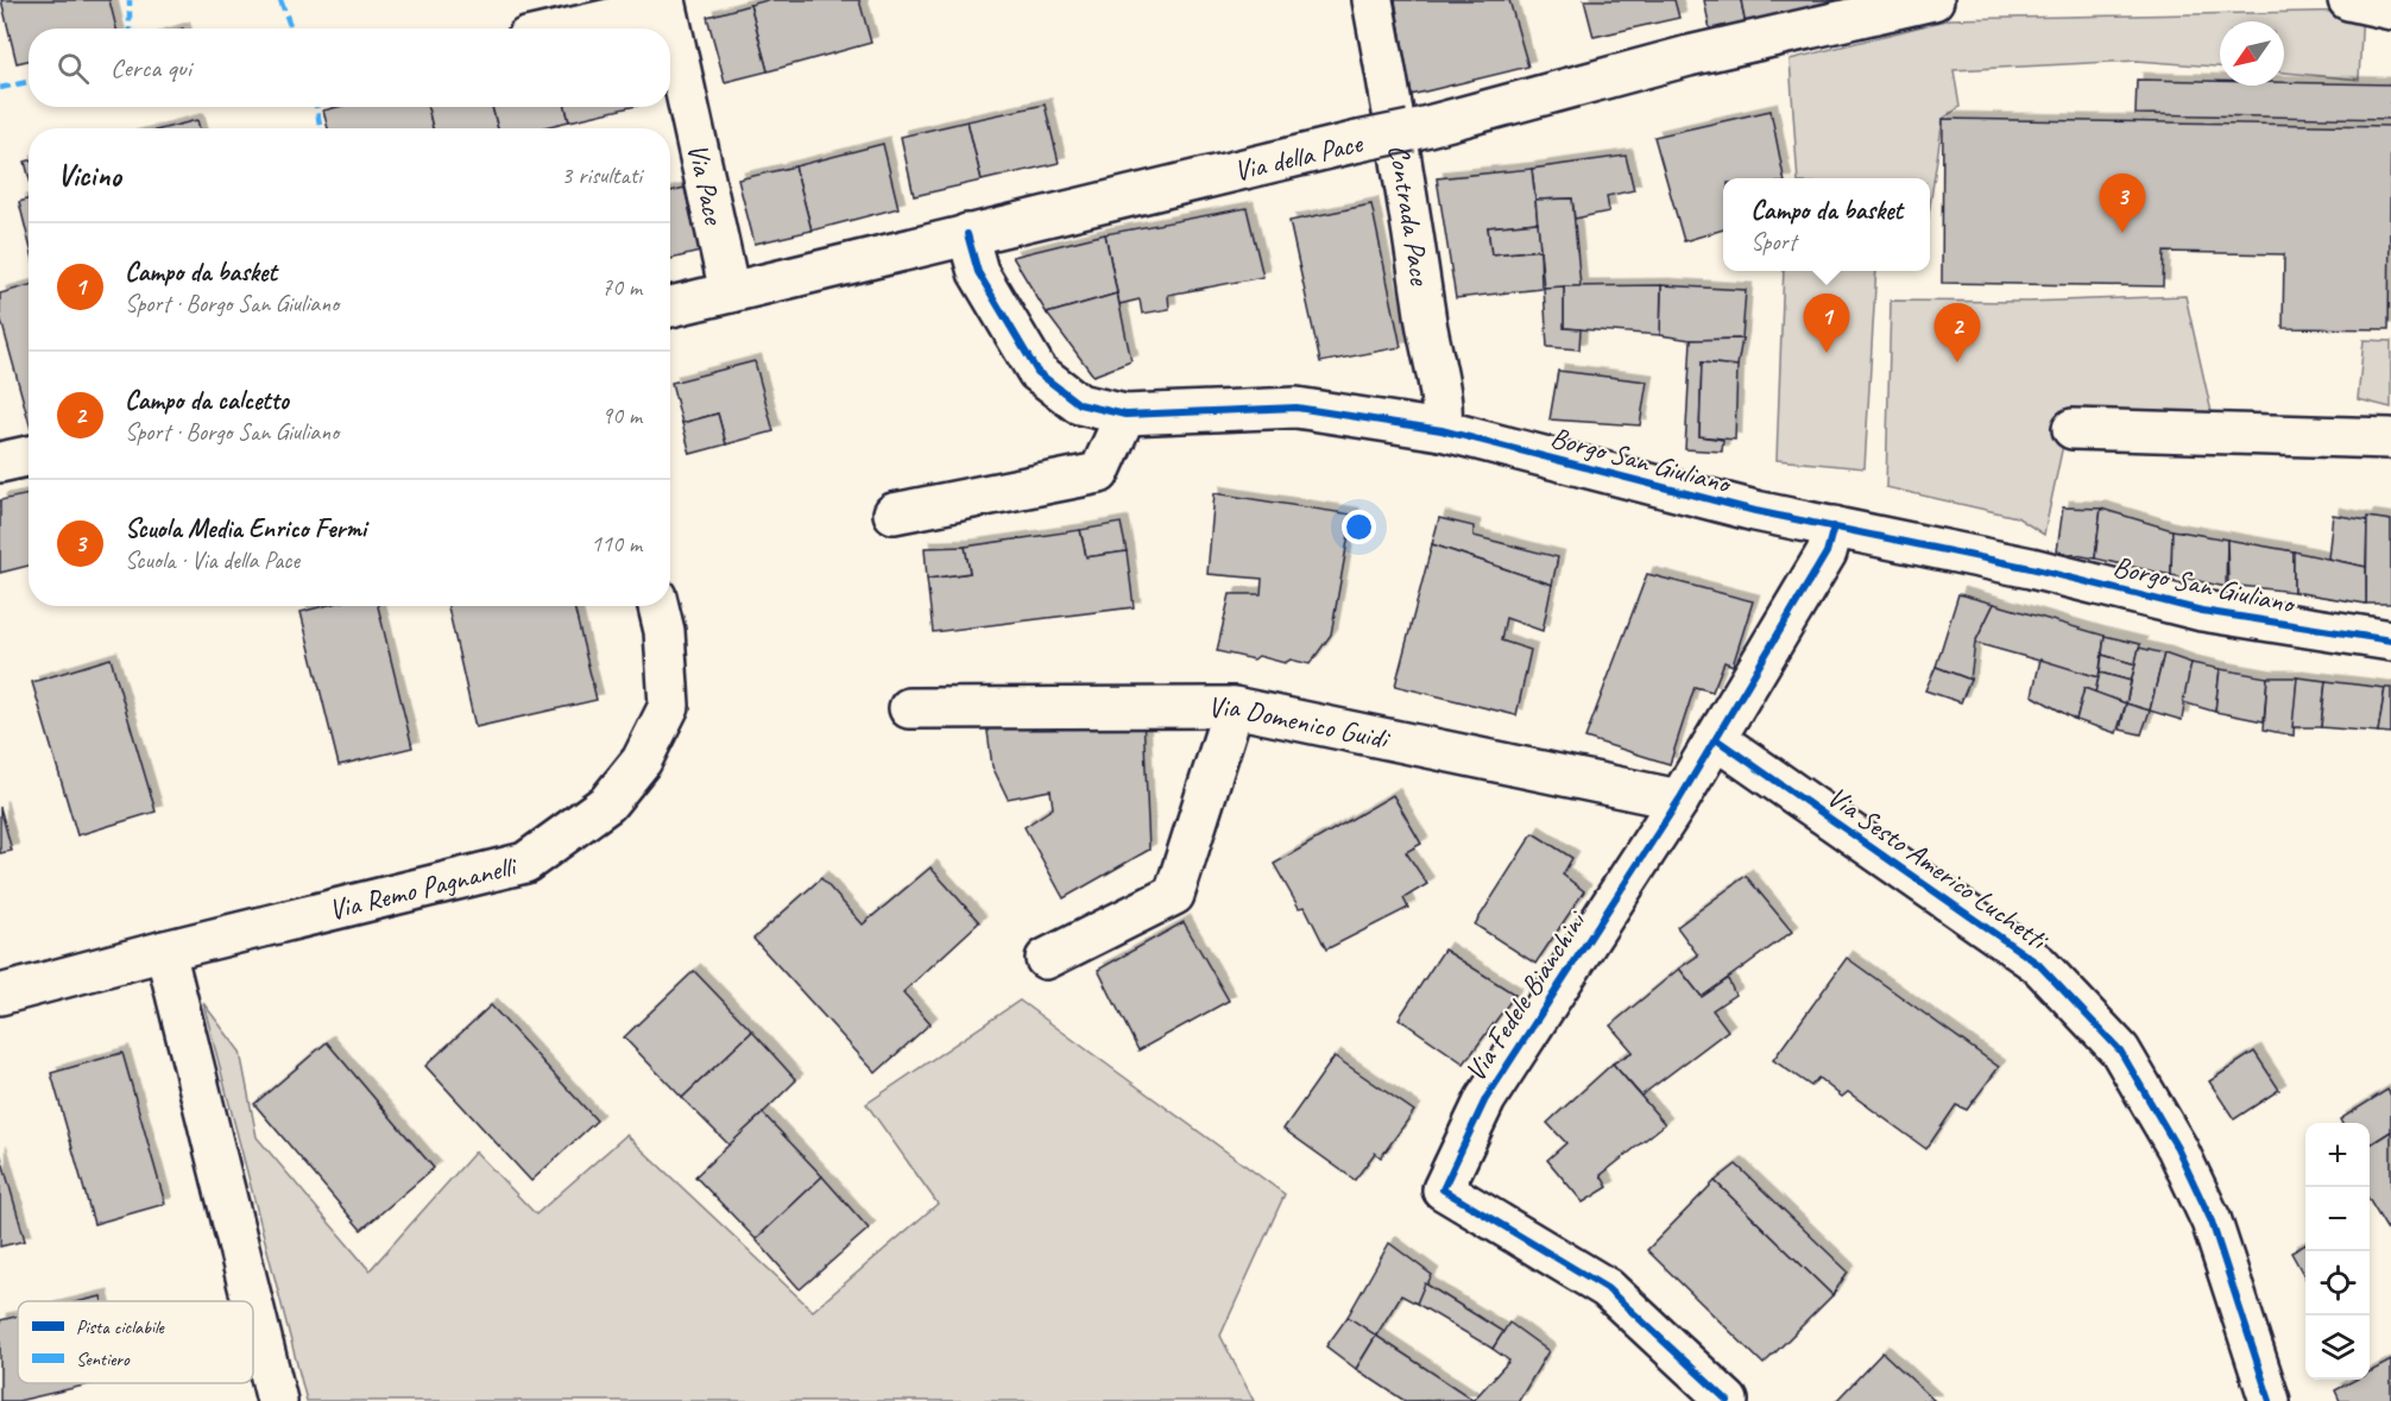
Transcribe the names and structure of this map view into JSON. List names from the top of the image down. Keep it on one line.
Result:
{"streets":{"street":["Via della Pace","Via Pace","Contrada Pace","Borgo San Giuliano","Via Domenico Guidi","Via Sesto Americo Luchetti","Via Remo Pagnanelli","Via Fedele Bianchini"]},"crossings":[["Via della Pace","Via Pace"],["Via della Pace","Borgo San Giuliano"],["Contrada Pace","Borgo San Giuliano"],["Borgo San Giuliano","Via Fedele Bianchini"],["Via Domenico Guidi","Via Fedele Bianchini"],["Via Sesto Americo Luchetti","Via Fedele Bianchini"]],"legend":["Pista ciclabile","Sentiero"],"north":"bottom left","page":{"search":"Cerca qui","heading":["Vicino","3 risultati"],"pins":["3","1","2"],"popup":["Campo da basket","Sport"],"list":[{"mark":"1","name":"Campo da basket","note":"Sport · Borgo San Giuliano","value":"70 m"},{"mark":"2","name":"Campo da calcetto","note":"Sport · Borgo San Giuliano","value":"90 m"},{"mark":"3","name":"Scuola Media Enrico Fermi","note":"Scuola · Via della Pace","value":"110 m"}],"map_buttons":["+","−"]}}
